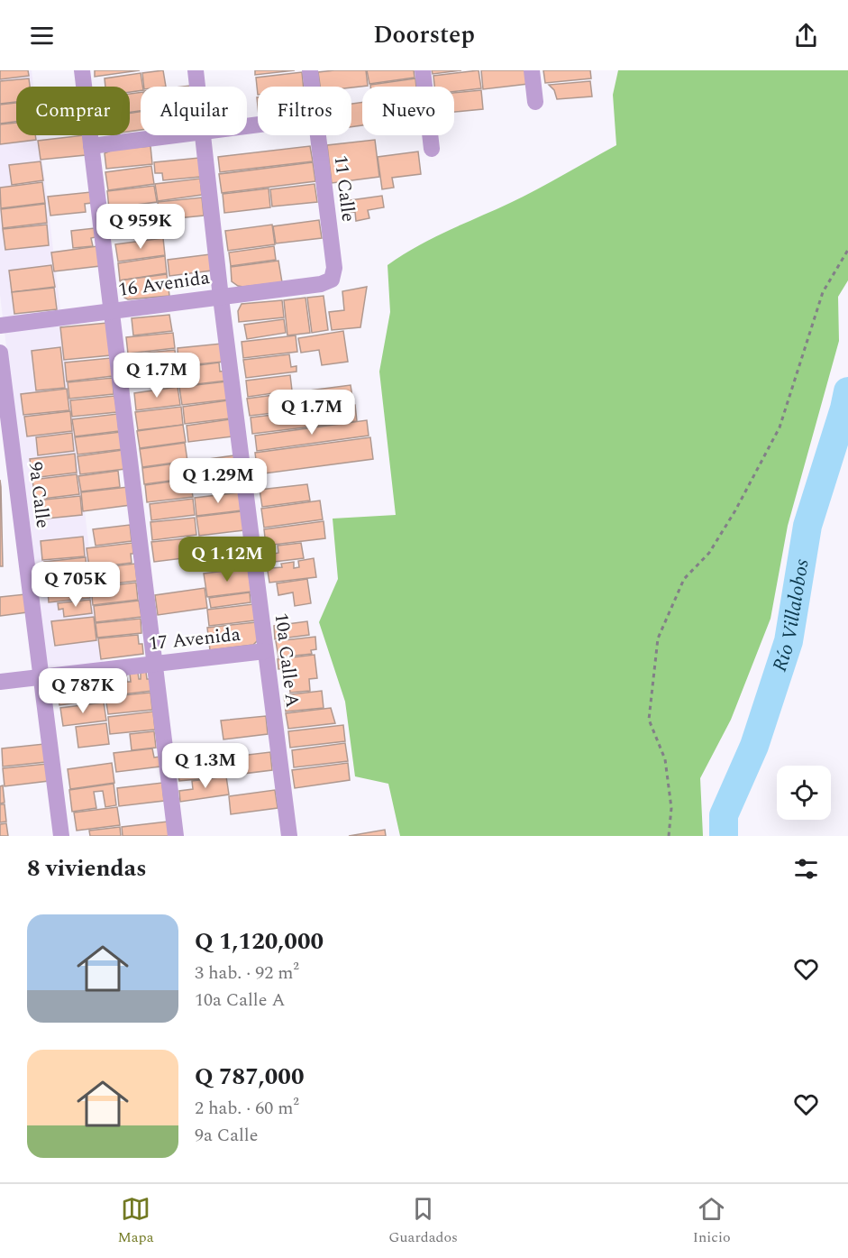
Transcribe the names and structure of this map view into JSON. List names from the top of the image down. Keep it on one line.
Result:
{"streets":{"street":["11 Calle","16 Avenida","9a Calle","17 Avenida","10a Calle A"]},"crossings":[["11 Calle","16 Avenida"],["16 Avenida","10a Calle A"],["9a Calle","17 Avenida"],["17 Avenida","10a Calle A"]],"water":["Río Villalobos"],"page":{"header":"Doorstep","chip":["Comprar","Alquilar","Filtros","Nuevo"],"price":["Q 959K","Q 1.7M","Q 1.7M","Q 1.29M","Q 1.12M","Q 705K","Q 787K","Q 1.3M"],"heading":"8 viviendas","list":[{"name":"Q 1,120,000","note":"3 hab. · 92 m² · 10a Calle A"},{"name":"Q 787,000","note":"2 hab. · 60 m² · 9a Calle"}],"tabs":["Mapa","Guardados","Inicio"]}}
